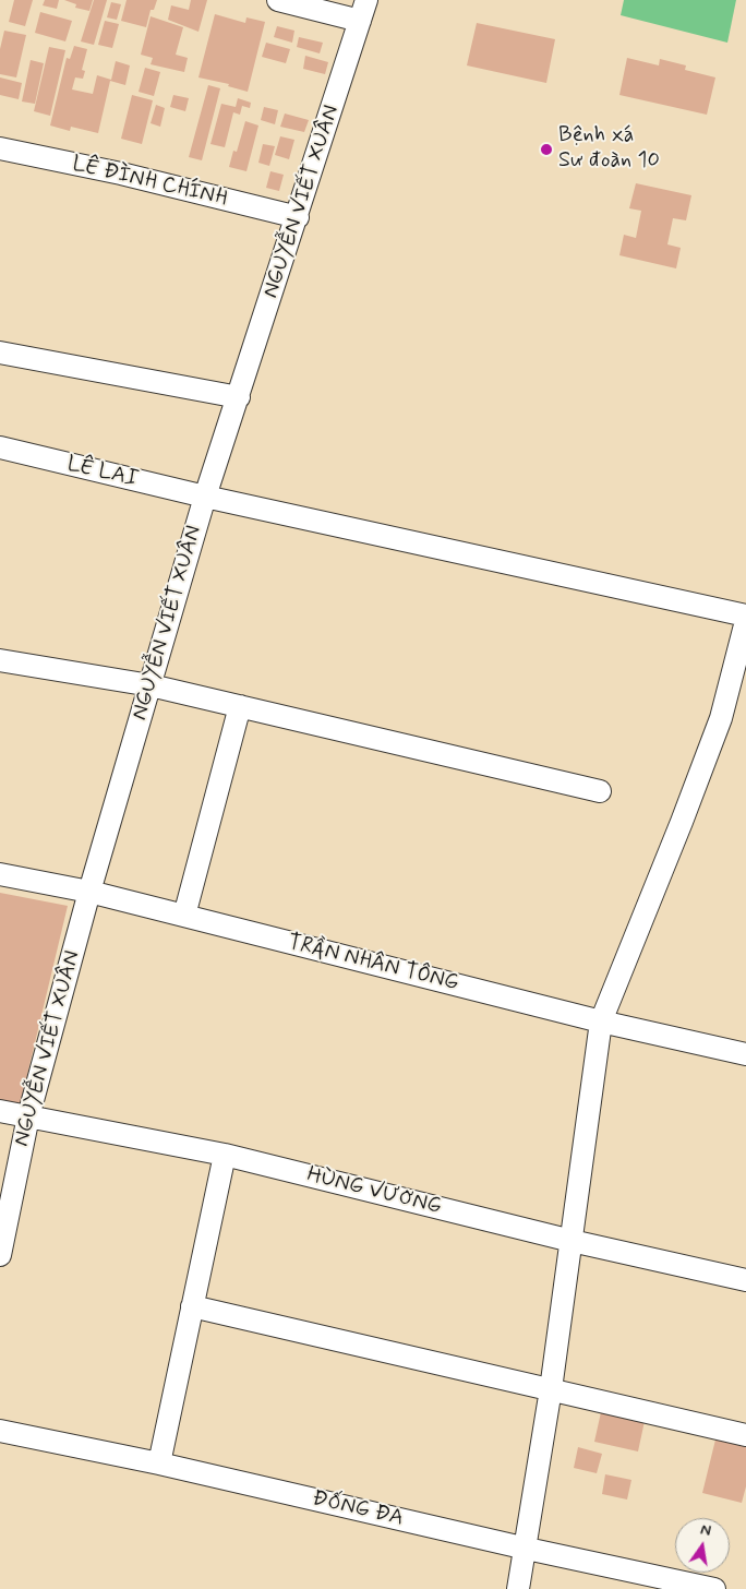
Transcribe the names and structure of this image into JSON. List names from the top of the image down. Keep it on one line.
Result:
{"streets":{"street":["LÊ ĐÌNH CHÍNH","NGUYỄN VIẾT XUÂN","LÊ LAI","TRẦN NHÂN TÔNG","HÙNG VƯƠNG","ĐỐNG ĐA"]},"crossings":[["LÊ ĐÌNH CHÍNH","NGUYỄN VIẾT XUÂN"],["NGUYỄN VIẾT XUÂN","LÊ LAI"],["NGUYỄN VIẾT XUÂN","TRẦN NHÂN TÔNG"],["NGUYỄN VIẾT XUÂN","HÙNG VƯƠNG"]],"places":["Bệnh xá Sư đoàn 10"],"north":"top"}
